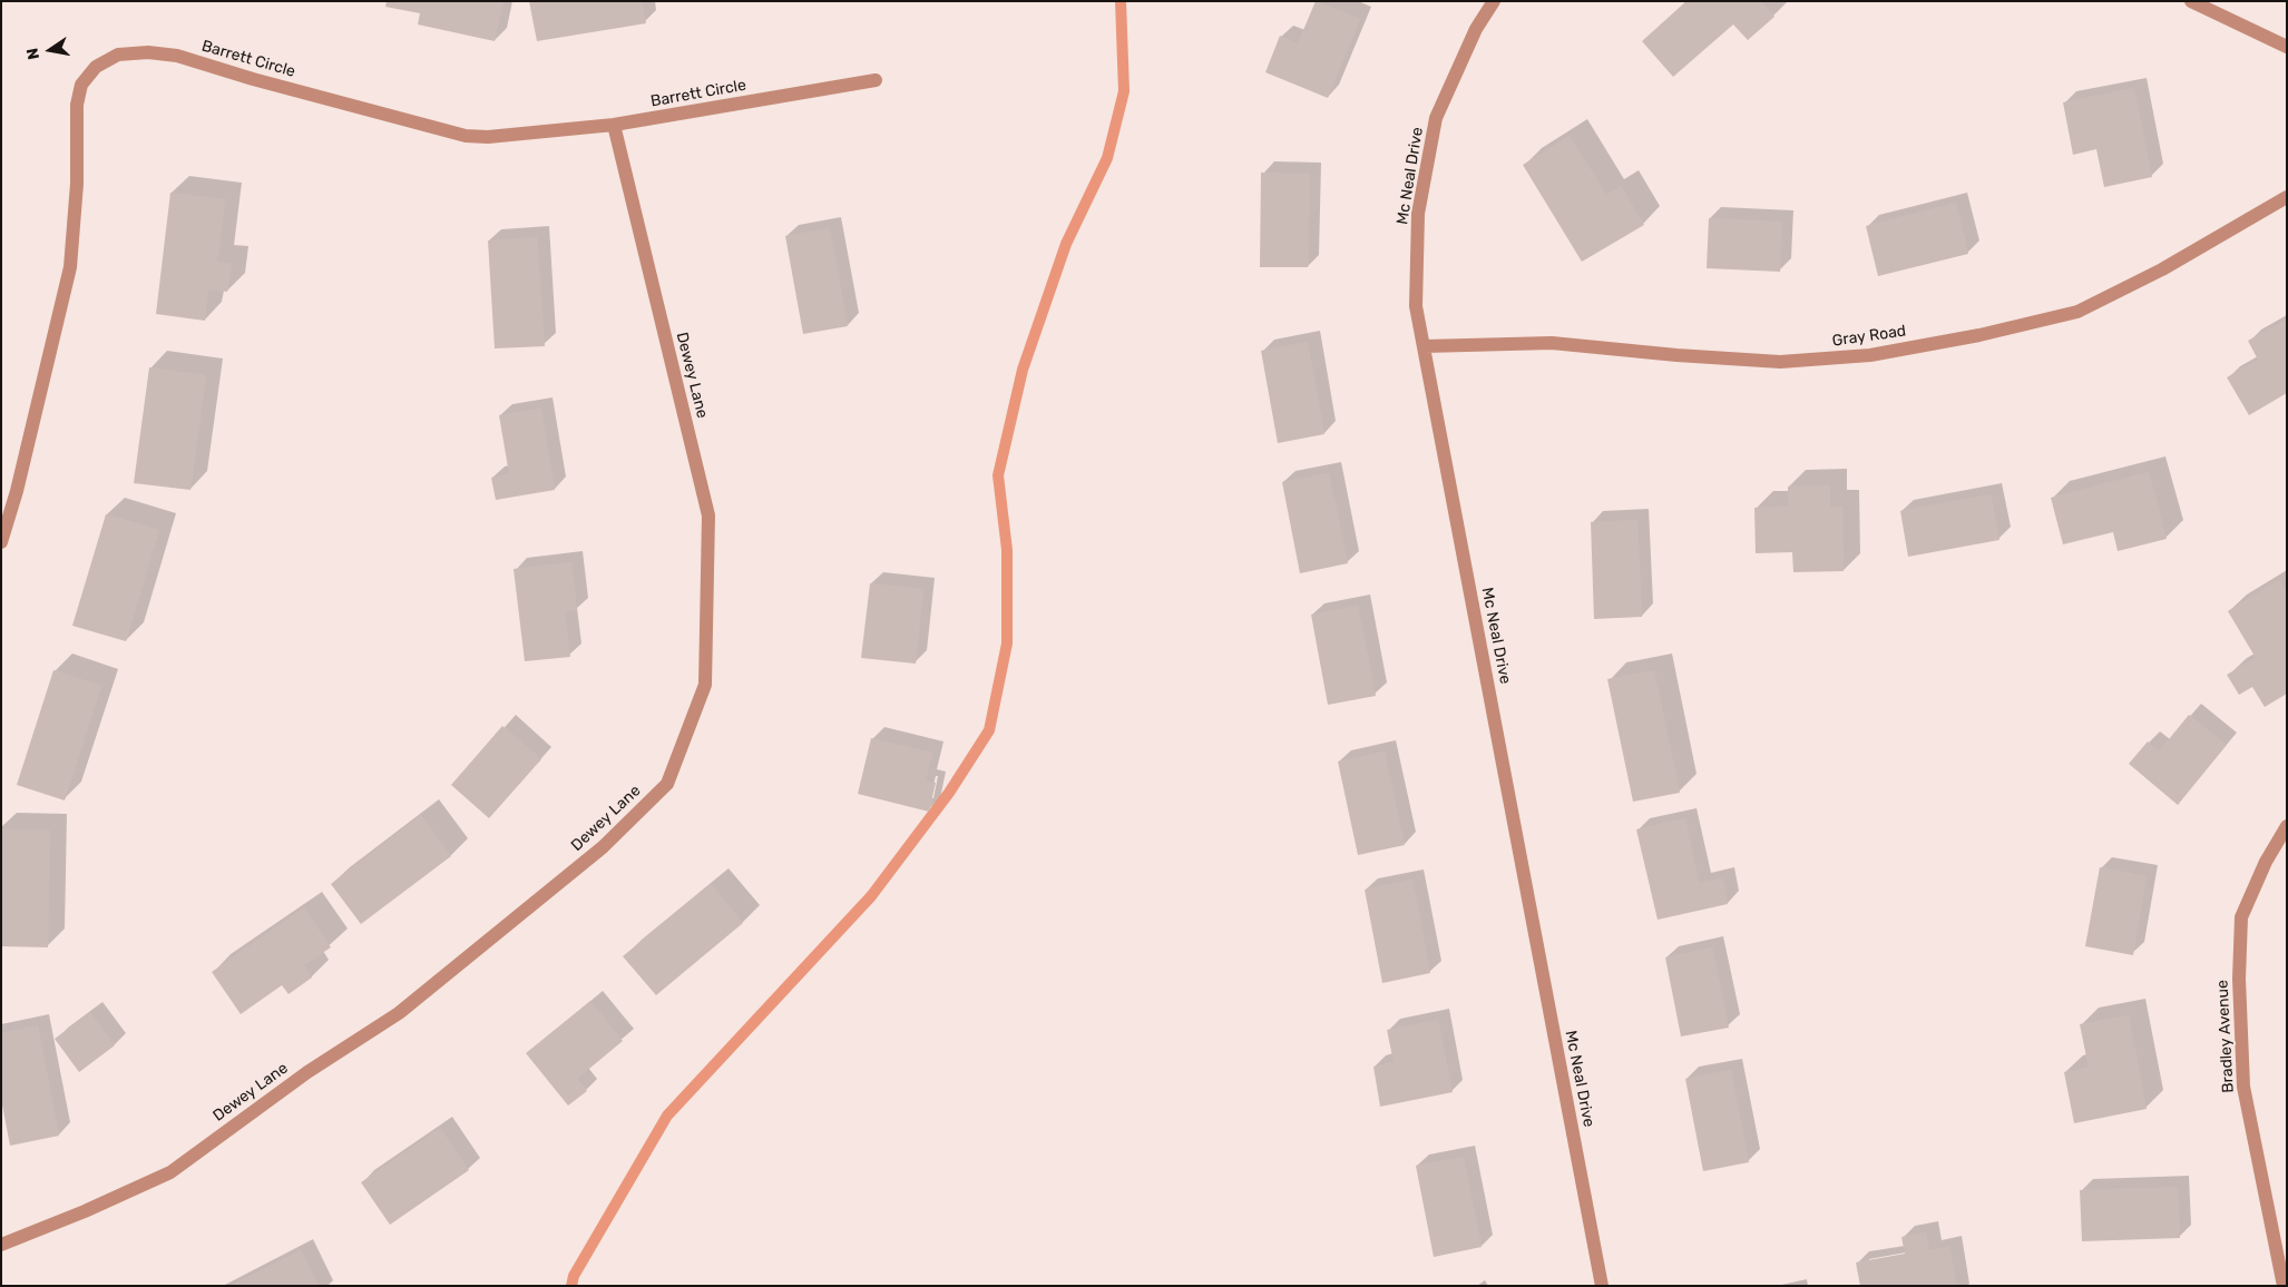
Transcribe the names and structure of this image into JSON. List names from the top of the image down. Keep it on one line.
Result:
{"streets":{"street":["Barrett Circle","Mc Neal Drive","Gray Road","Dewey Lane","Bradley Avenue"]},"crossings":[["Barrett Circle","Dewey Lane"],["Mc Neal Drive","Gray Road"]],"north":"left"}
